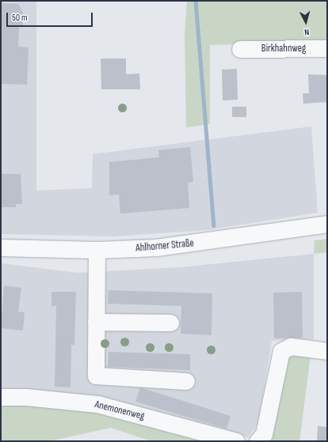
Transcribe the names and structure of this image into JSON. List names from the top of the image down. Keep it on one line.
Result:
{"streets":{"street":["Birkhahnweg","Ahlhorner Straße","Anemonenweg"]},"scale_bar":"50 m","north":"bottom"}
